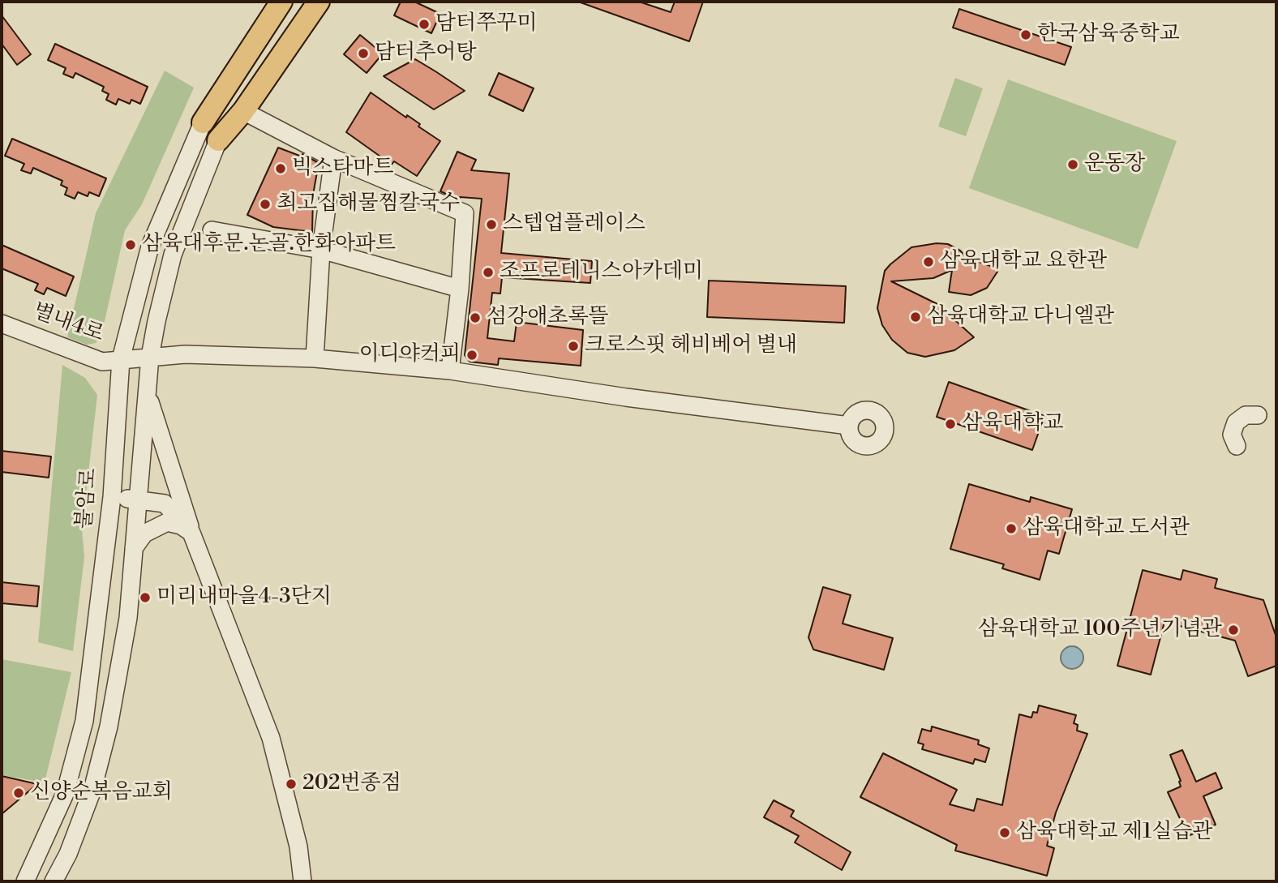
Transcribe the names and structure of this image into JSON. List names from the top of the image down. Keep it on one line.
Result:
{"streets":{"street":["별내4로","불암로"]},"crossings":[["별내4로","불암로"]],"places":["담터쭈꾸미","한국삼육중학교","담터추어탕","운동장","빅스타마트","최고집해물찜칼국수","스텝업플레이스","삼육대후문.논골.한화아파트","삼육대학교 요한관","조프로테니스아카데미","삼육대학교 다니엘관","섬강애초록뜰","크로스핏 헤비베어 별내","이디야커피","삼육대학교","삼육대학교 도서관","미리내마을4-3단지","삼육대학교 100주년기념관","202번종점","신양순복음교회","삼육대학교 제1실습관"]}
